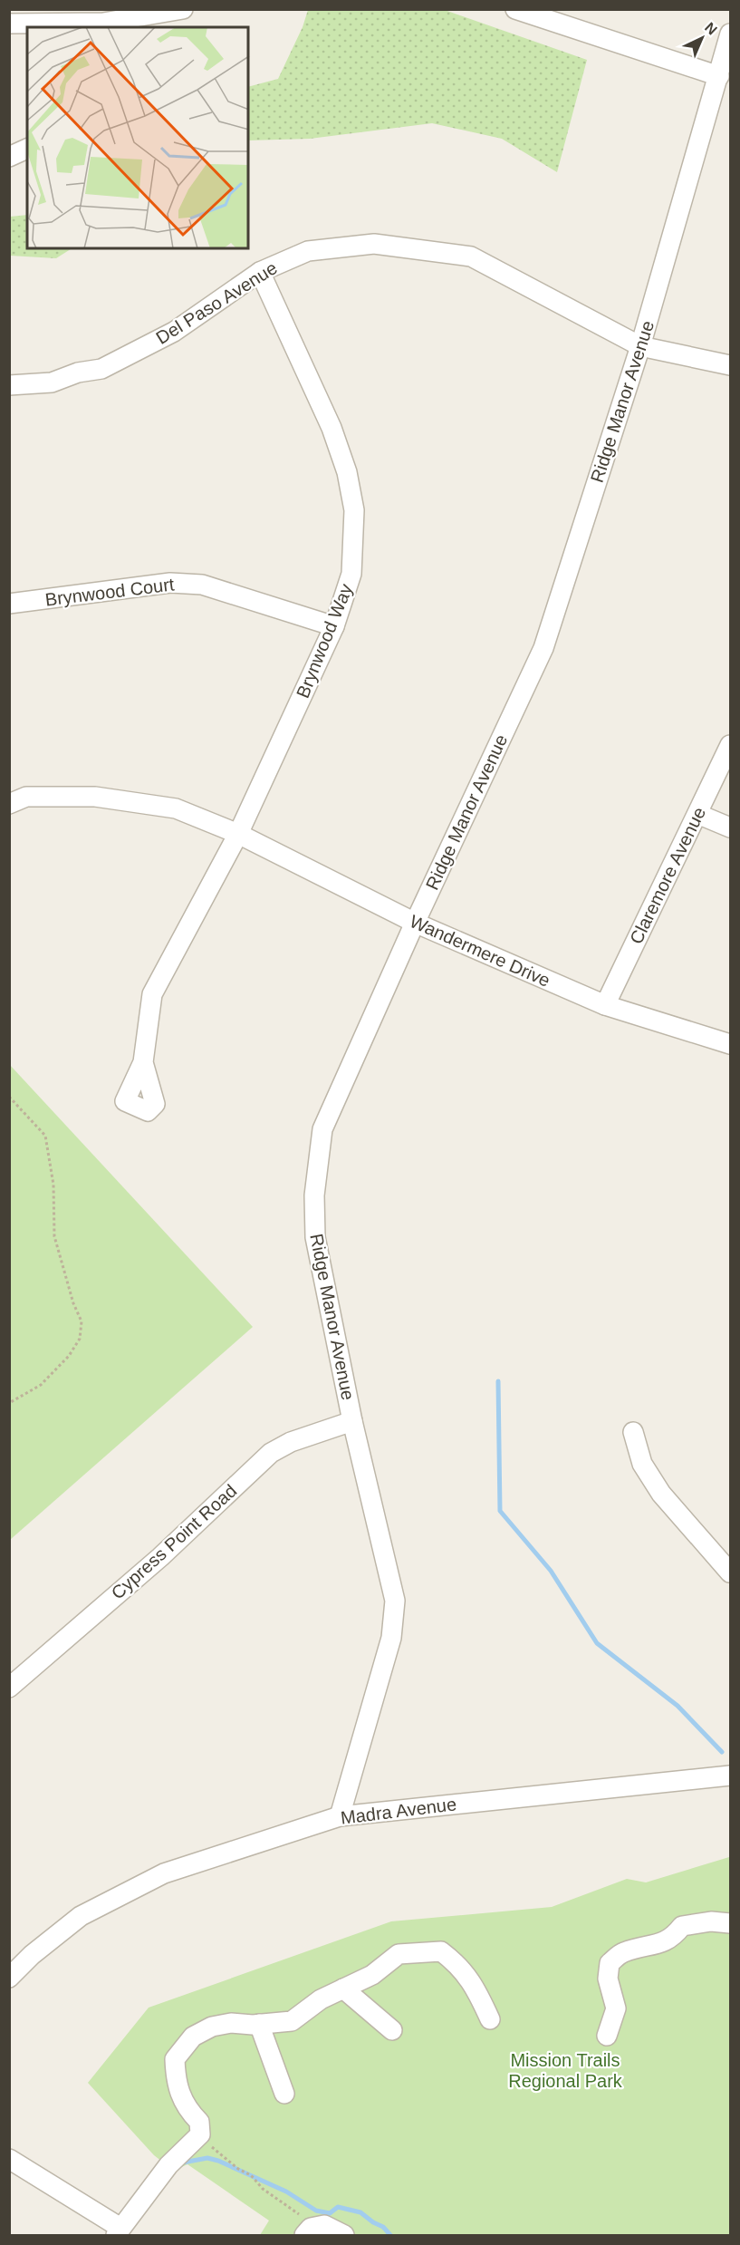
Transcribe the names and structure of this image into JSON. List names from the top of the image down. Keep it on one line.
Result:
{"streets":{"street":["Del Paso Avenue","Ridge Manor Avenue","Brynwood Court","Brynwood Way","Claremore Avenue","Wandermere Drive","Cypress Point Road","Madra Avenue"]},"crossings":[["Del Paso Avenue","Ridge Manor Avenue"],["Del Paso Avenue","Brynwood Way"],["Ridge Manor Avenue","Wandermere Drive"],["Ridge Manor Avenue","Cypress Point Road"],["Ridge Manor Avenue","Madra Avenue"],["Brynwood Court","Brynwood Way"],["Brynwood Way","Wandermere Drive"],["Claremore Avenue","Wandermere Drive"]],"parks":["Mission Trails Regional Park"],"north":"top right"}
